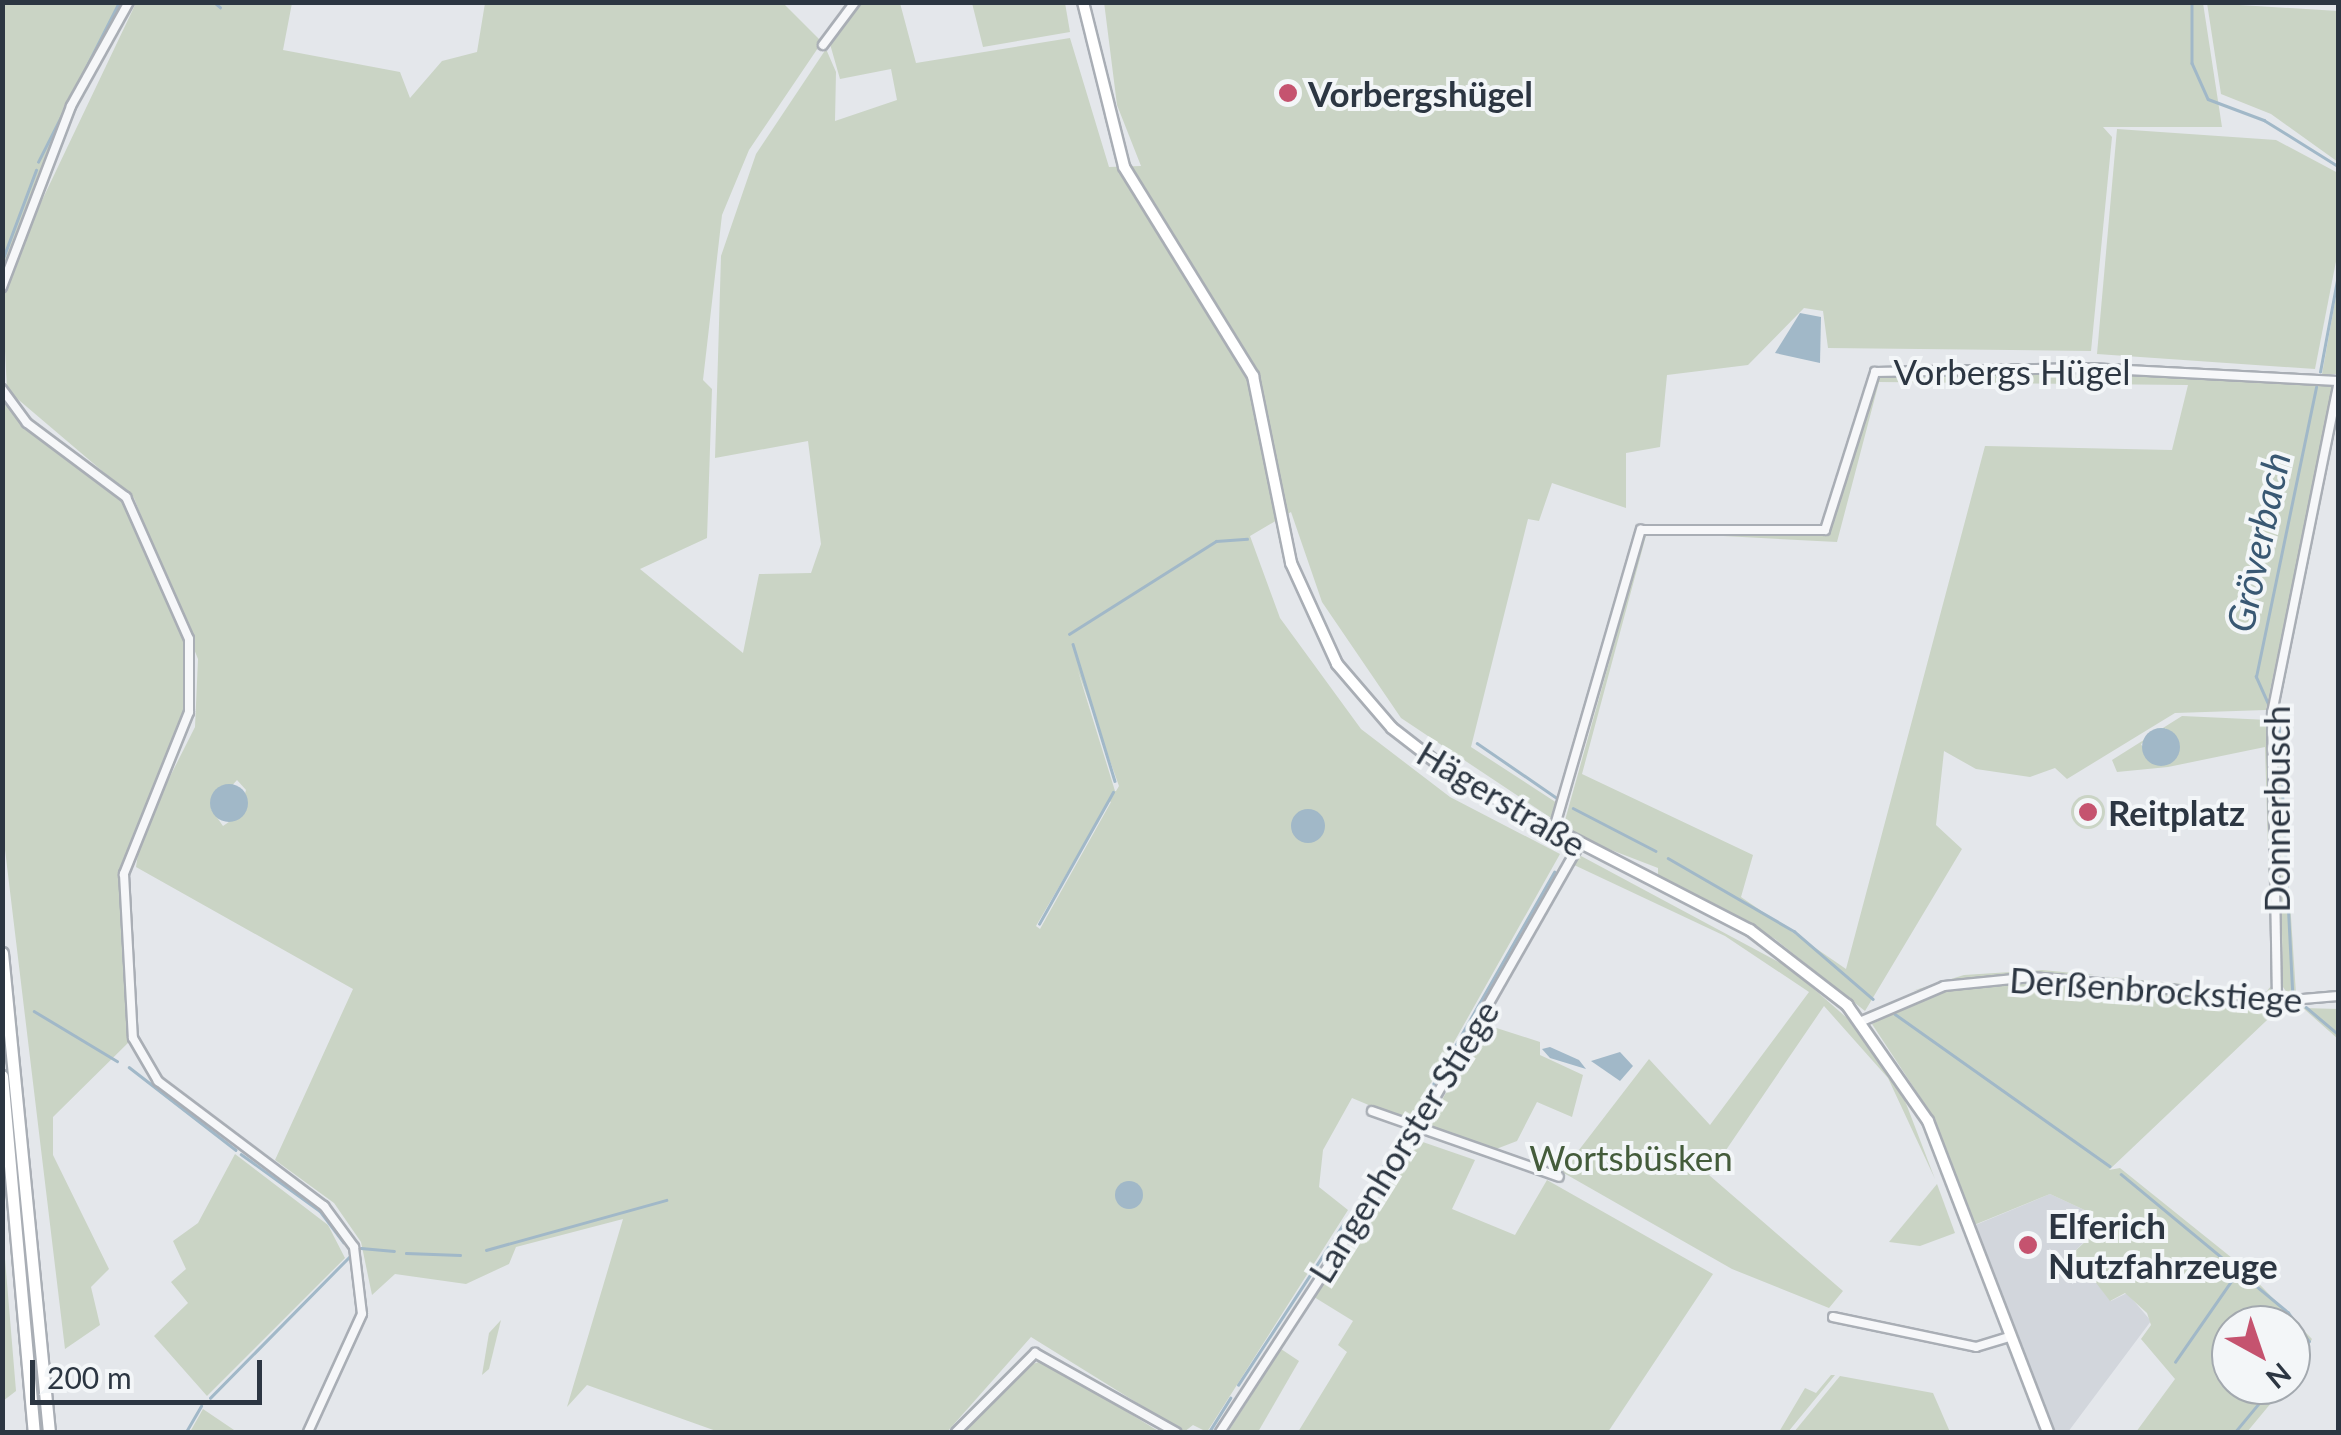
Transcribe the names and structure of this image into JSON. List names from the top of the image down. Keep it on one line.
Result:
{"streets":{"main road":["Hägerstraße"],"street":["Vorbergs Hügel","Donnerbusch","Derßenbrockstiege","Langenhorster Stiege"]},"crossings":[["Vorbergs Hügel","Hägerstraße"],["Vorbergs Hügel","Donnerbusch"],["Hägerstraße","Derßenbrockstiege"],["Hägerstraße","Langenhorster Stiege"],["Donnerbusch","Derßenbrockstiege"]],"water":["Gröverbach"],"parks":["Wortsbüsken"],"places":["Vorbergshügel","Reitplatz","Elferich Nutzfahrzeuge"],"scale_bar":"200 m","north":"bottom right"}
